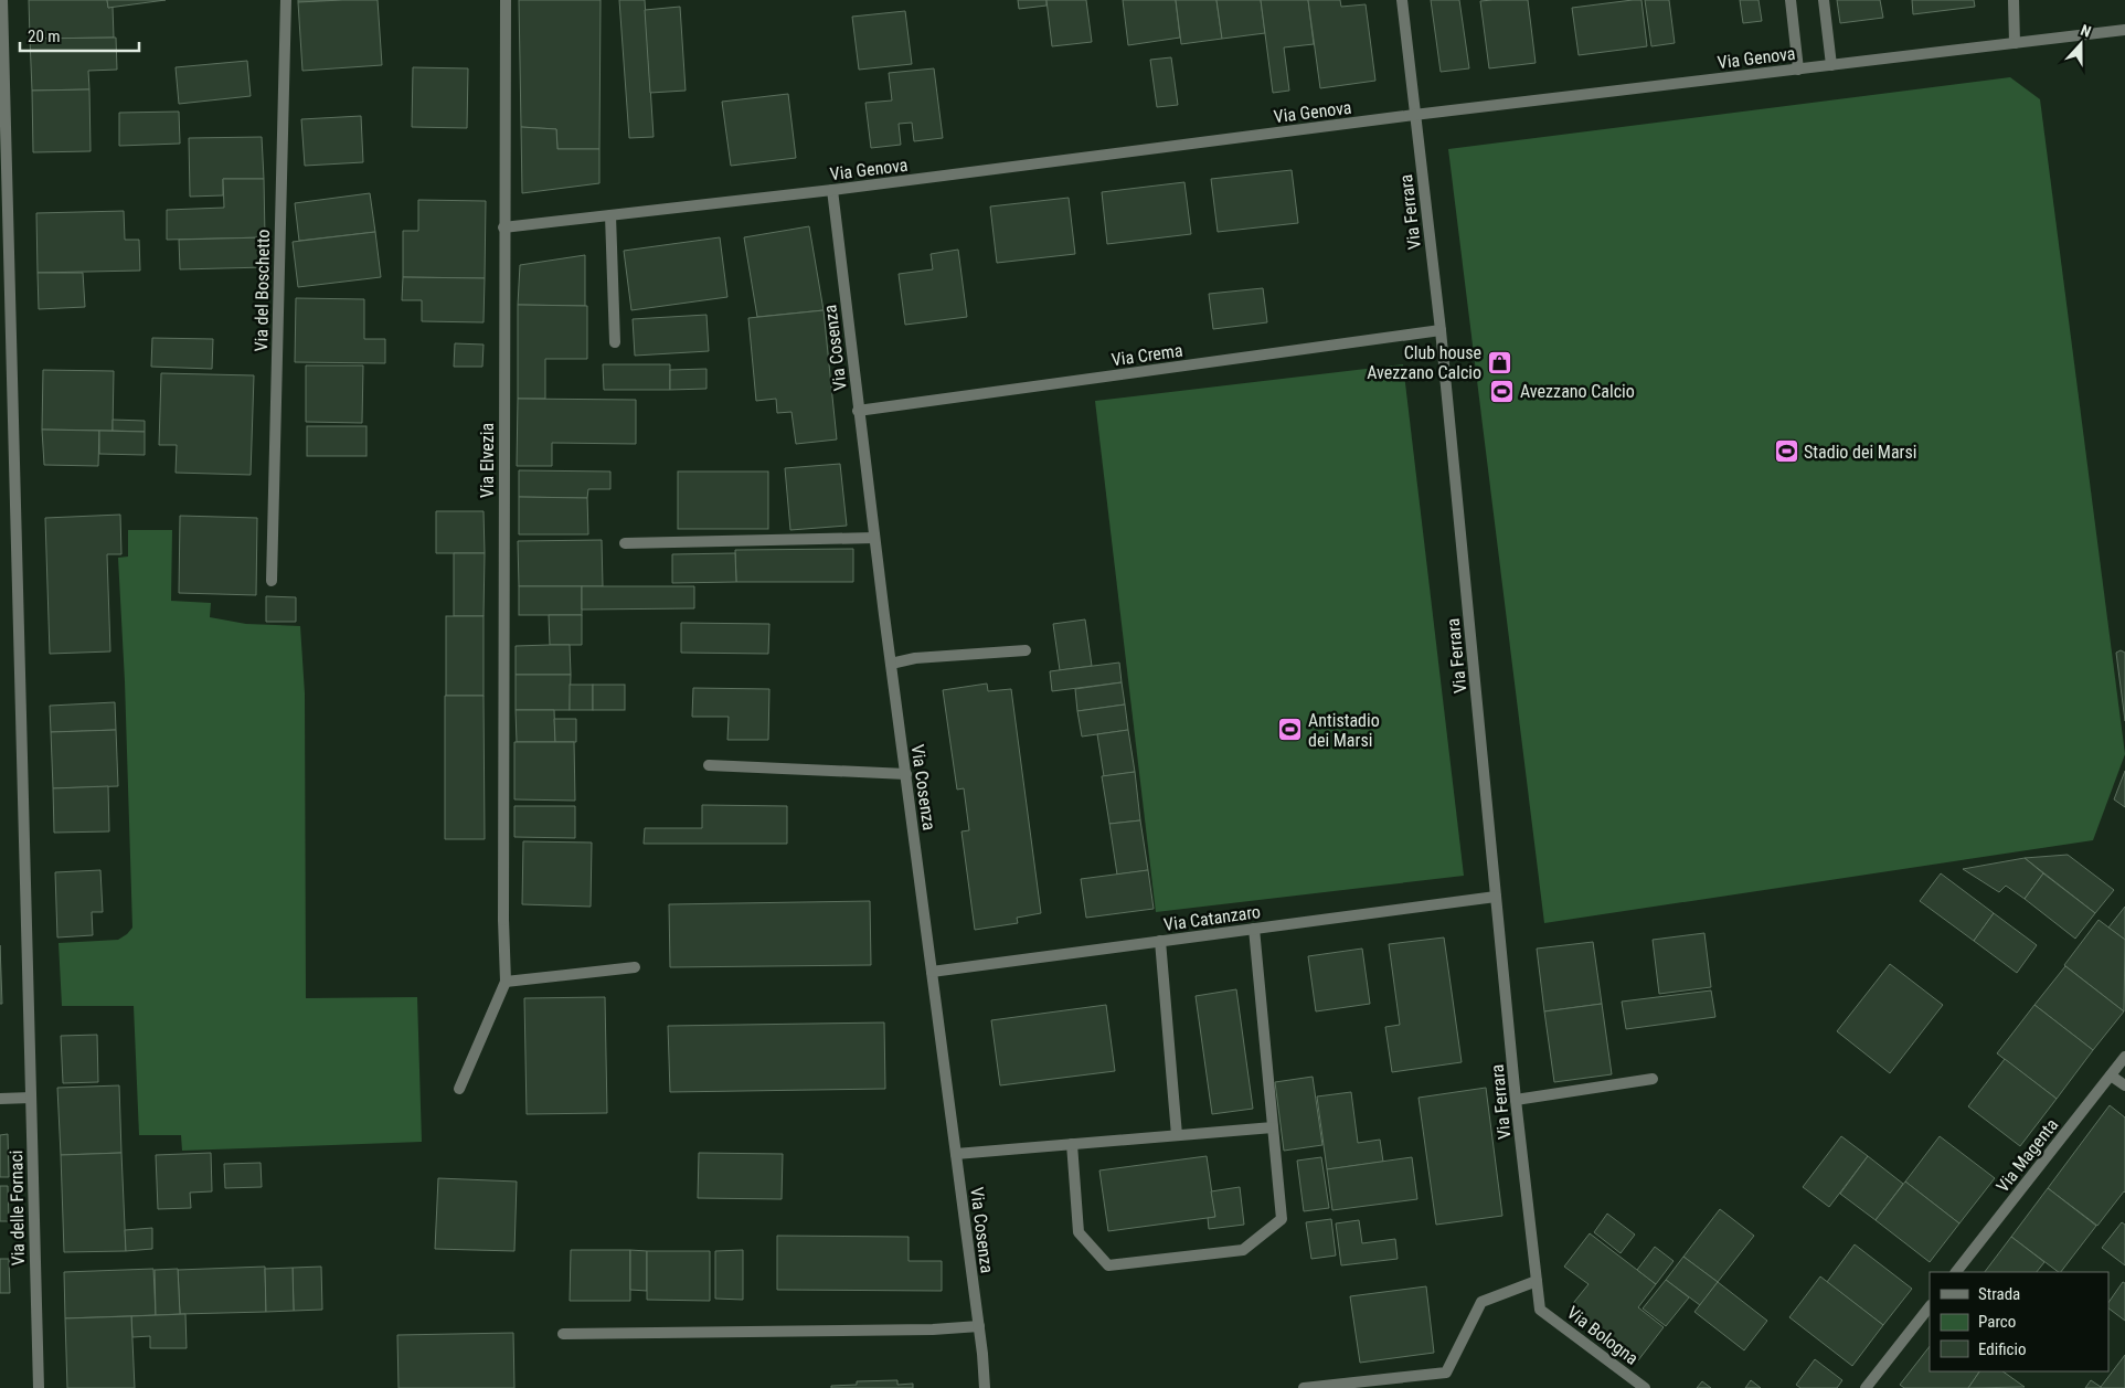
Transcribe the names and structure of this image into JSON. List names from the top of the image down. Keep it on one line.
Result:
{"streets":{"street":["Via Genova","Via Ferrara","Via del Boschetto","Via Cosenza","Via Crema","Via Elvezia","Via Catanzaro","Via Magenta","Via delle Fornaci","Via Bologna"]},"crossings":[["Via Genova","Via Ferrara"],["Via Genova","Via Cosenza"],["Via Genova","Via Elvezia"],["Via Ferrara","Via Crema"],["Via Ferrara","Via Catanzaro"],["Via Ferrara","Via Bologna"],["Via Cosenza","Via Crema"],["Via Cosenza","Via Catanzaro"]],"places":{"shop":["Club house Avezzano Calcio"],"sports":["Avezzano Calcio","Stadio dei Marsi","Antistadio dei Marsi"]},"legend":["Strada","Parco","Edificio"],"scale_bar":"20 m","north":"top"}
